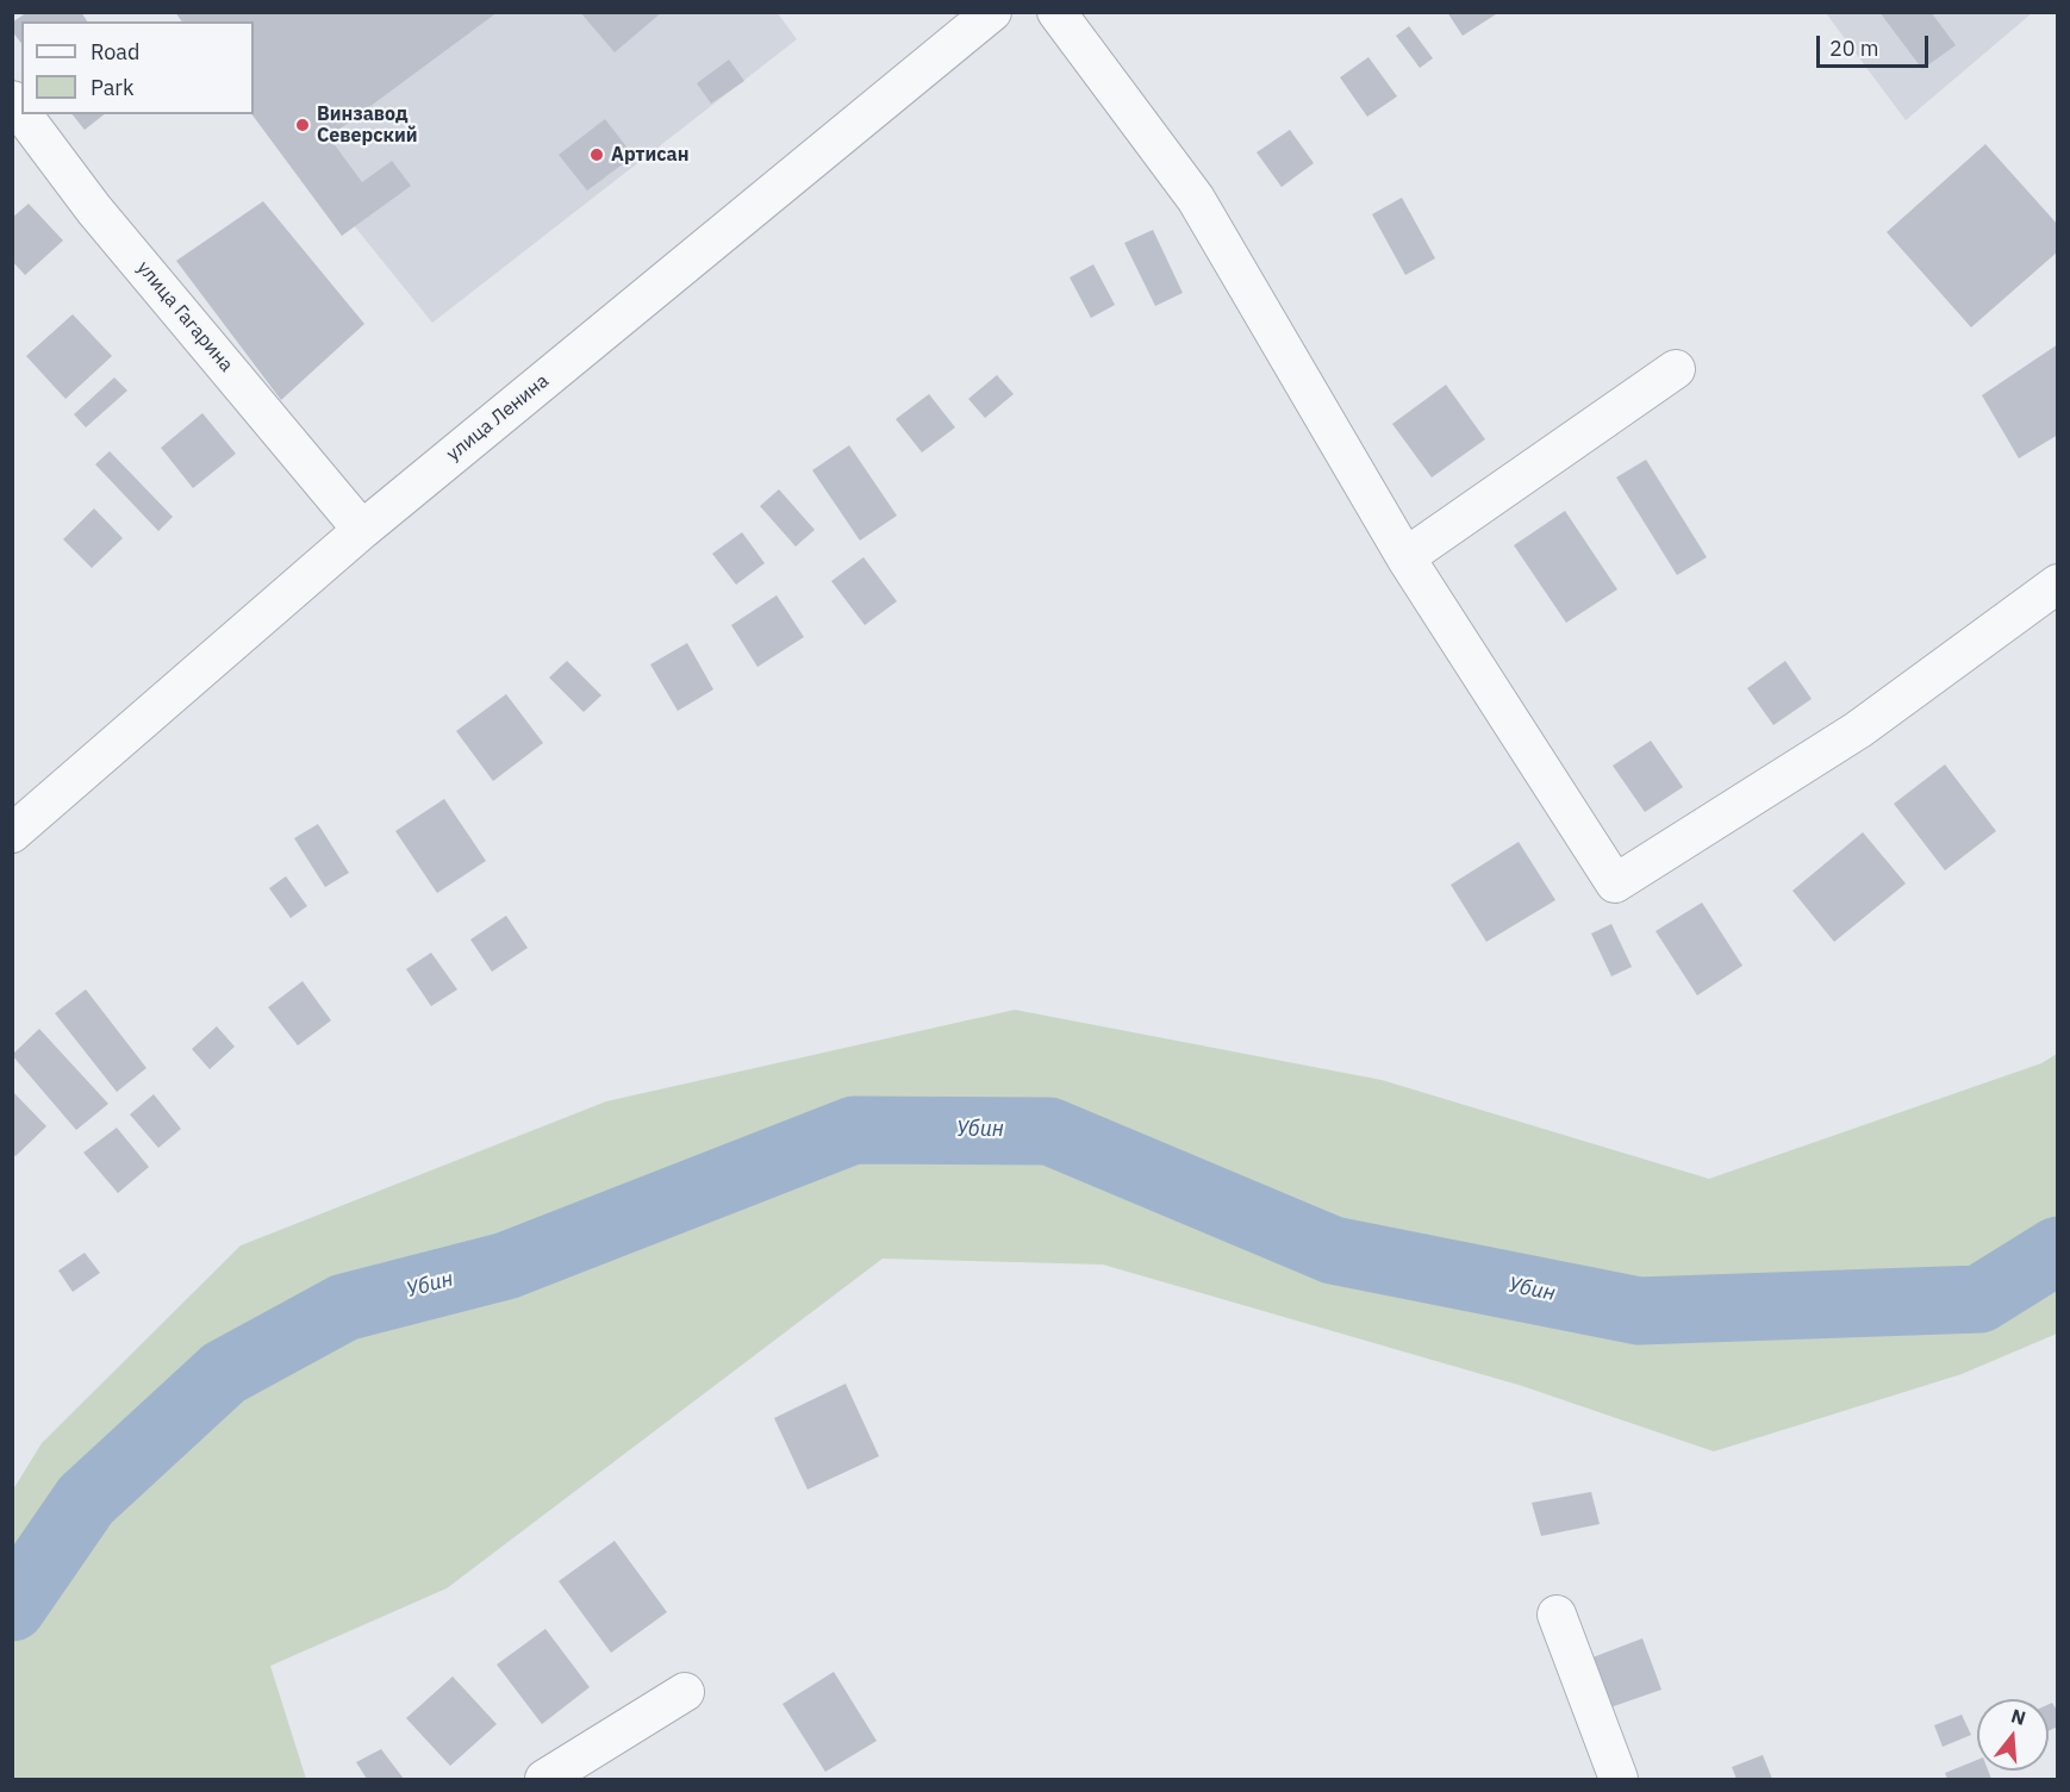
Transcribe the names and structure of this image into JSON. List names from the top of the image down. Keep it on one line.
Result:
{"streets":{"street":["улица Гагарина","улица Ленина"]},"crossings":[["улица Гагарина","улица Ленина"]],"water":["Убин"],"places":["Винзавод Северский","Артисан"],"legend":["Road","Park"],"scale_bar":"20 m","north":"top"}
